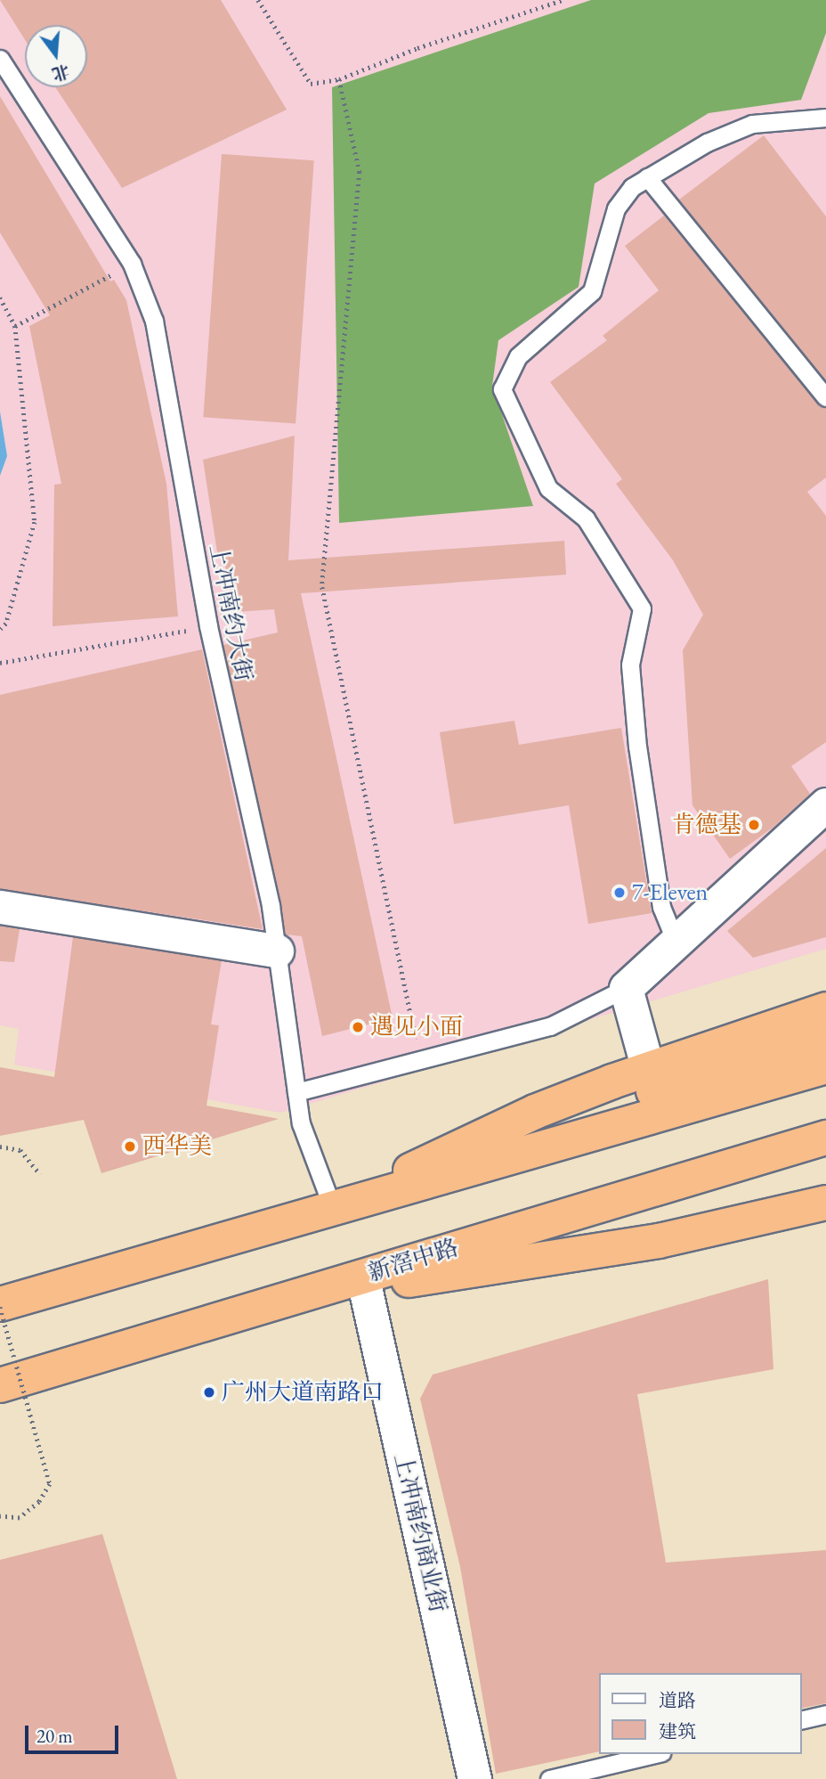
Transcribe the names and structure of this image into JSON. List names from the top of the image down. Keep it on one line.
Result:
{"streets":{"highway":["新滘中路"],"street":["上冲南约商业街"],"lane":["上冲南约大街"]},"places":["肯德基","7-Eleven","遇见小面","西华美","广州大道南路口"],"legend":["道路","建筑"],"scale_bar":"20 m","north":"bottom"}
